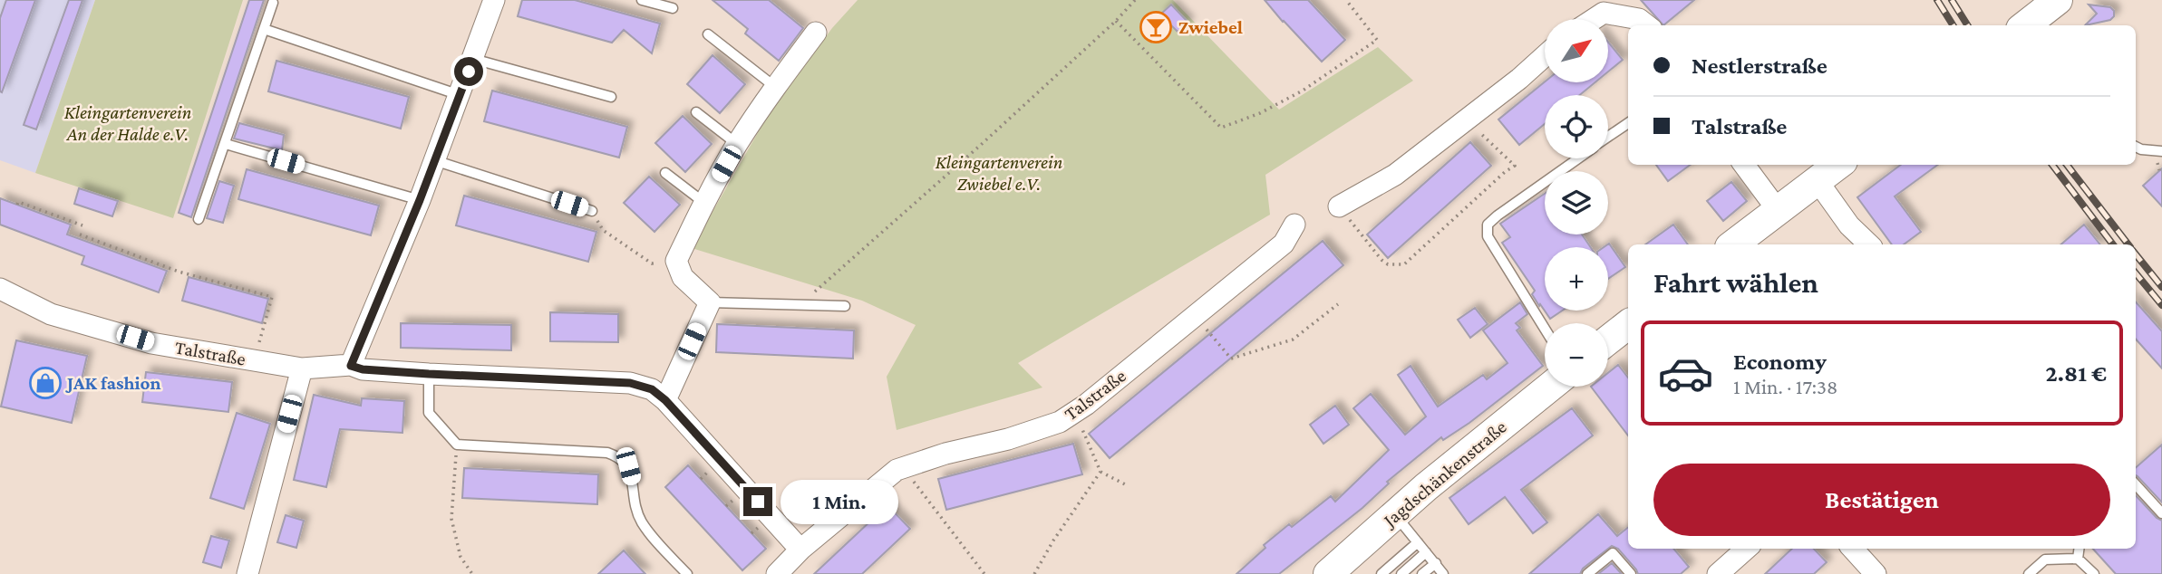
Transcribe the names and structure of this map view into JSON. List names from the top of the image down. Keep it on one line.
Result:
{"streets":{"main road":["Jagdschänkenstraße"],"street":["Talstraße"]},"parks":["Kleingartenverein An der Halde e.V.","Kleingartenverein Zwiebel e.V."],"places":{"bar":["Zwiebel"],"shop":["JAK fashion"]},"north":"top right","page":{"map_buttons":["+","−"],"banner":["Nestlerstraße","Talstraße"],"heading":"Fahrt wählen","list":[{"name":"Economy","note":"1 Min. · 17:38","value":"2.81 €"}],"buttons":"Bestätigen","bubble":"1 Min."}}
